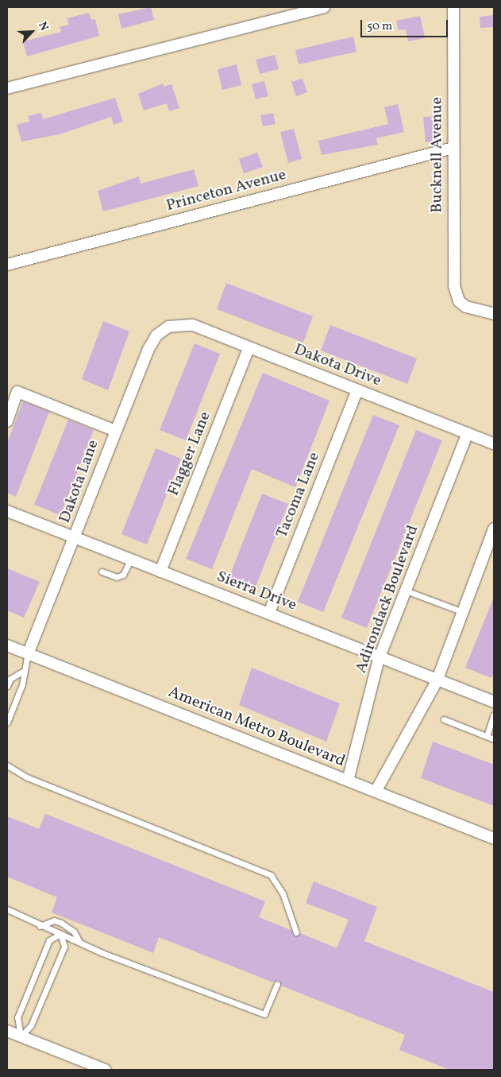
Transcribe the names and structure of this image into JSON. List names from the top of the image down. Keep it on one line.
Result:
{"streets":{"street":["Bucknell Avenue","Princeton Avenue","Dakota Drive","Flagger Lane","Dakota Lane","Tacoma Lane","Sierra Drive","Adirondack Boulevard","American Metro Boulevard"]},"crossings":[["Bucknell Avenue","Princeton Avenue"],["Dakota Drive","Flagger Lane"],["Dakota Drive","Dakota Lane"],["Dakota Drive","Tacoma Lane"],["Dakota Drive","Adirondack Boulevard"],["Flagger Lane","Sierra Drive"],["Dakota Lane","Sierra Drive"],["Dakota Lane","American Metro Boulevard"],["Tacoma Lane","Sierra Drive"],["Sierra Drive","Adirondack Boulevard"],["Adirondack Boulevard","American Metro Boulevard"]],"scale_bar":"50 m","north":"top right"}
